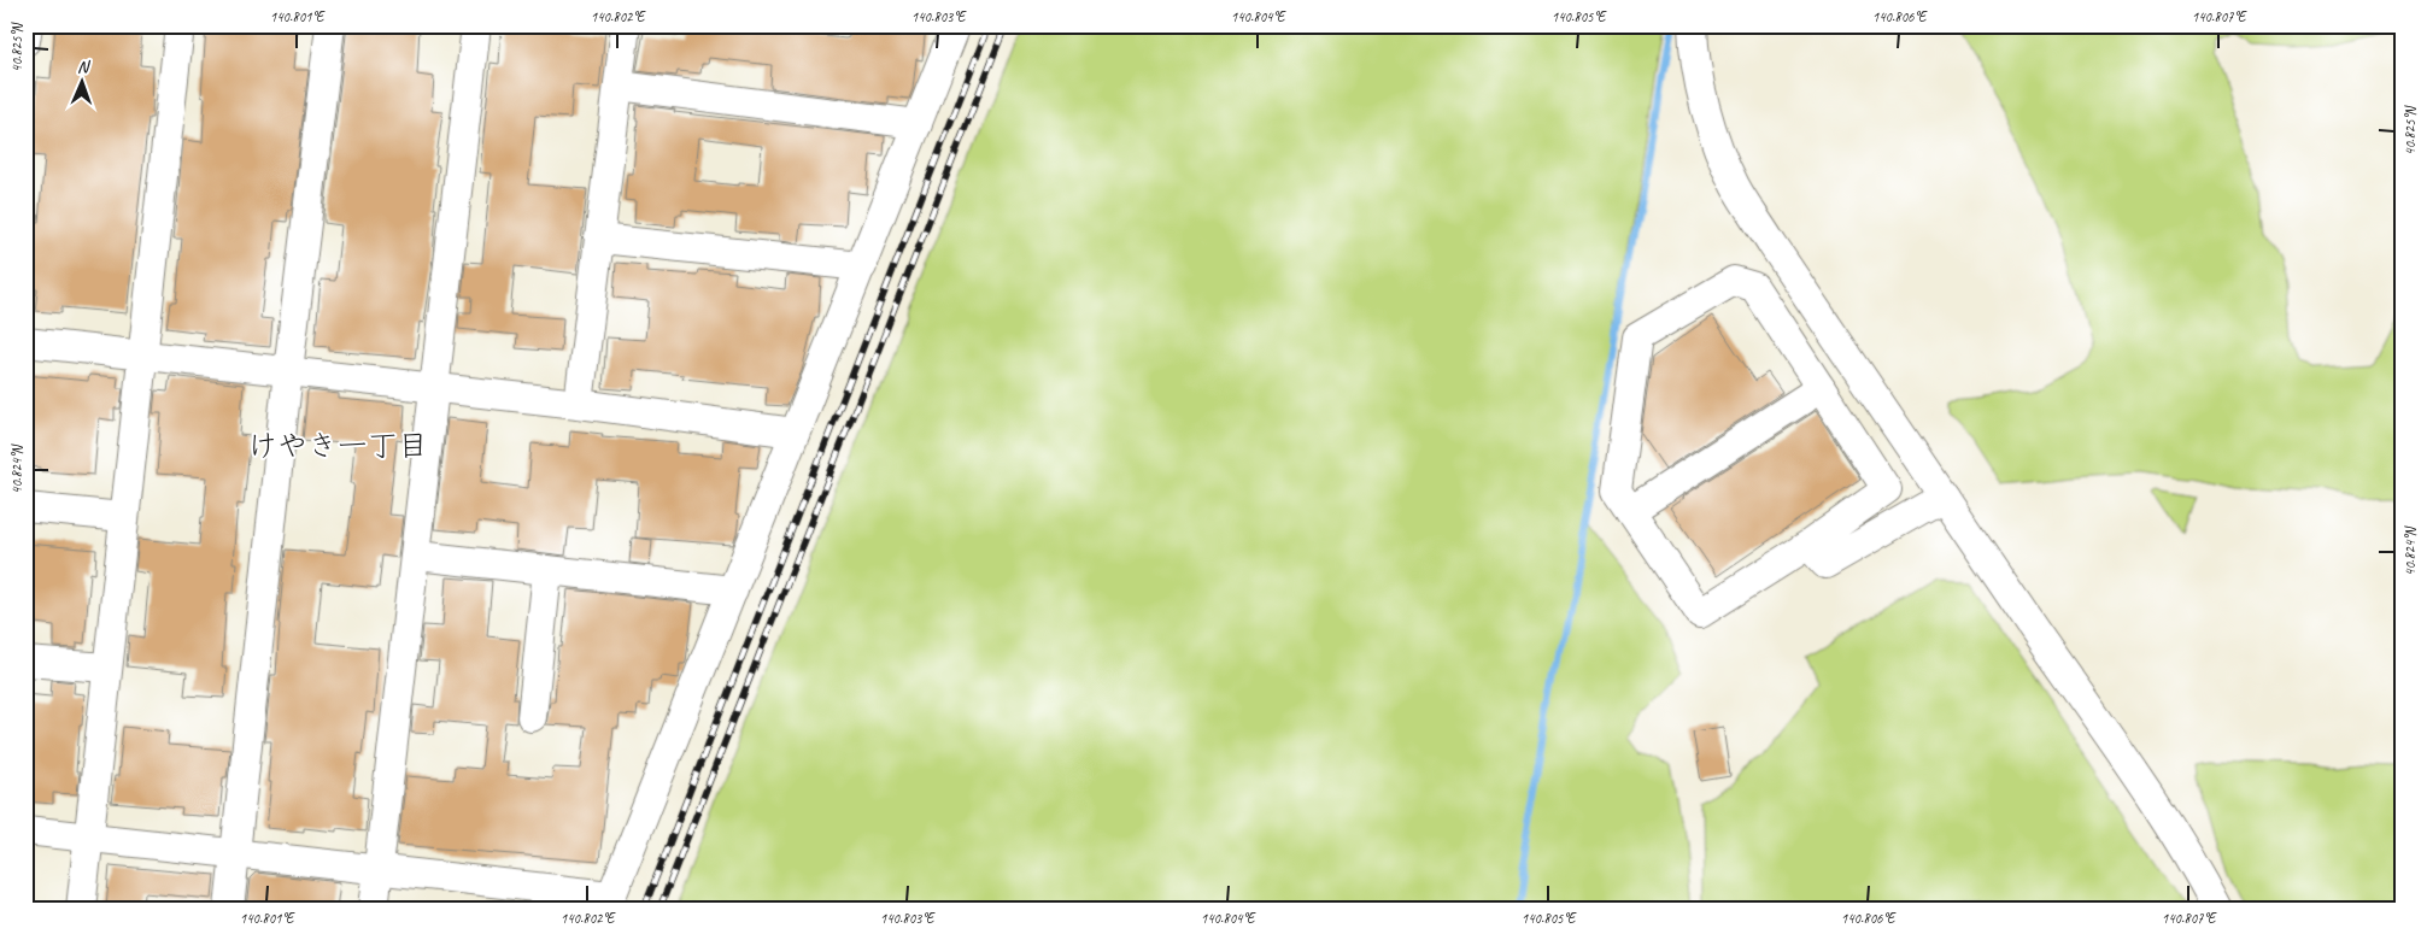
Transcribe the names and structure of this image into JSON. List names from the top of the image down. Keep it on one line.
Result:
{"districts":["けやき一丁目"],"north":"top","coordinates":["140.801°E","140.802°E","140.803°E","140.804°E","140.805°E","140.806°E","140.807°E","40.825°N","40.824°N"]}
